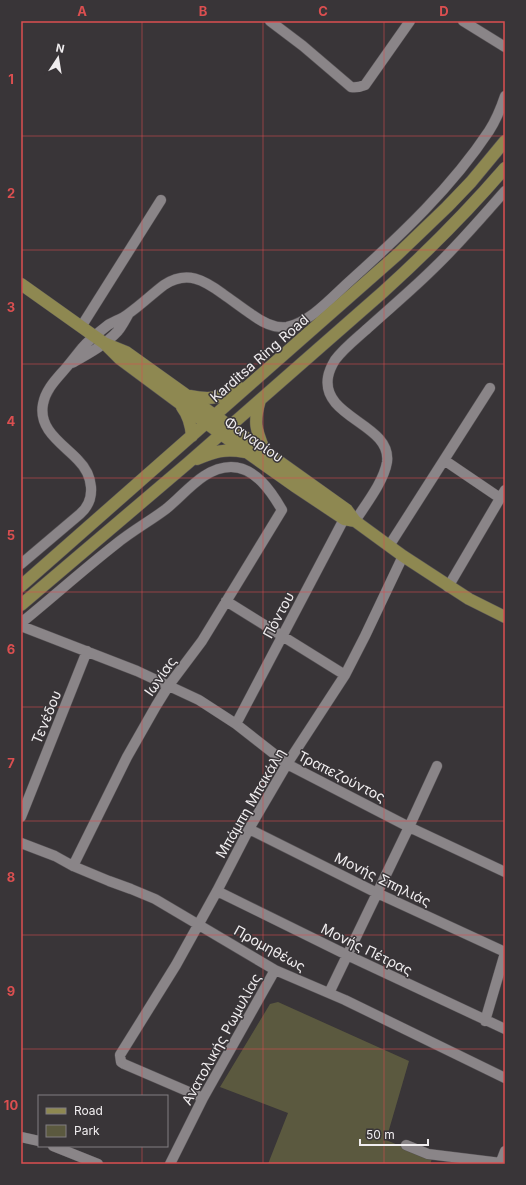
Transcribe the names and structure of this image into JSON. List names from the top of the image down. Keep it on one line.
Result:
{"streets":{"main road":["Karditsa Ring Road","Φαναρίου"],"street":["Πόντου","Ιωνίας","Τενέδου","Τραπεζούντος","Μπάμπη Μπακάλη","Μονής Σπηλιάς","Προμηθέως","Μονής Πέτρας","Ανατολικής Ρωμυλίας"]},"crossings":[["Karditsa Ring Road","Φαναρίου"],["Φαναρίου","Πόντου"],["Φαναρίου","Μπάμπη Μπακάλη"],["Πόντου","Τραπεζούντος"],["Ιωνίας","Τραπεζούντος"],["Ιωνίας","Προμηθέως"],["Τενέδου","Τραπεζούντος"],["Τραπεζούντος","Μπάμπη Μπακάλη"],["Μπάμπη Μπακάλη","Μονής Σπηλιάς"],["Μπάμπη Μπακάλη","Προμηθέως"],["Μπάμπη Μπακάλη","Μονής Πέτρας"],["Μπάμπη Μπακάλη","Ανατολικής Ρωμυλίας"],["Προμηθέως","Ανατολικής Ρωμυλίας"]],"legend":["Road","Park"],"scale_bar":"50 m","north":"top","grid":{"columns":["A","B","C","D"],"rows":["1","2","3","4","5","6","7","8","9","10"]}}
